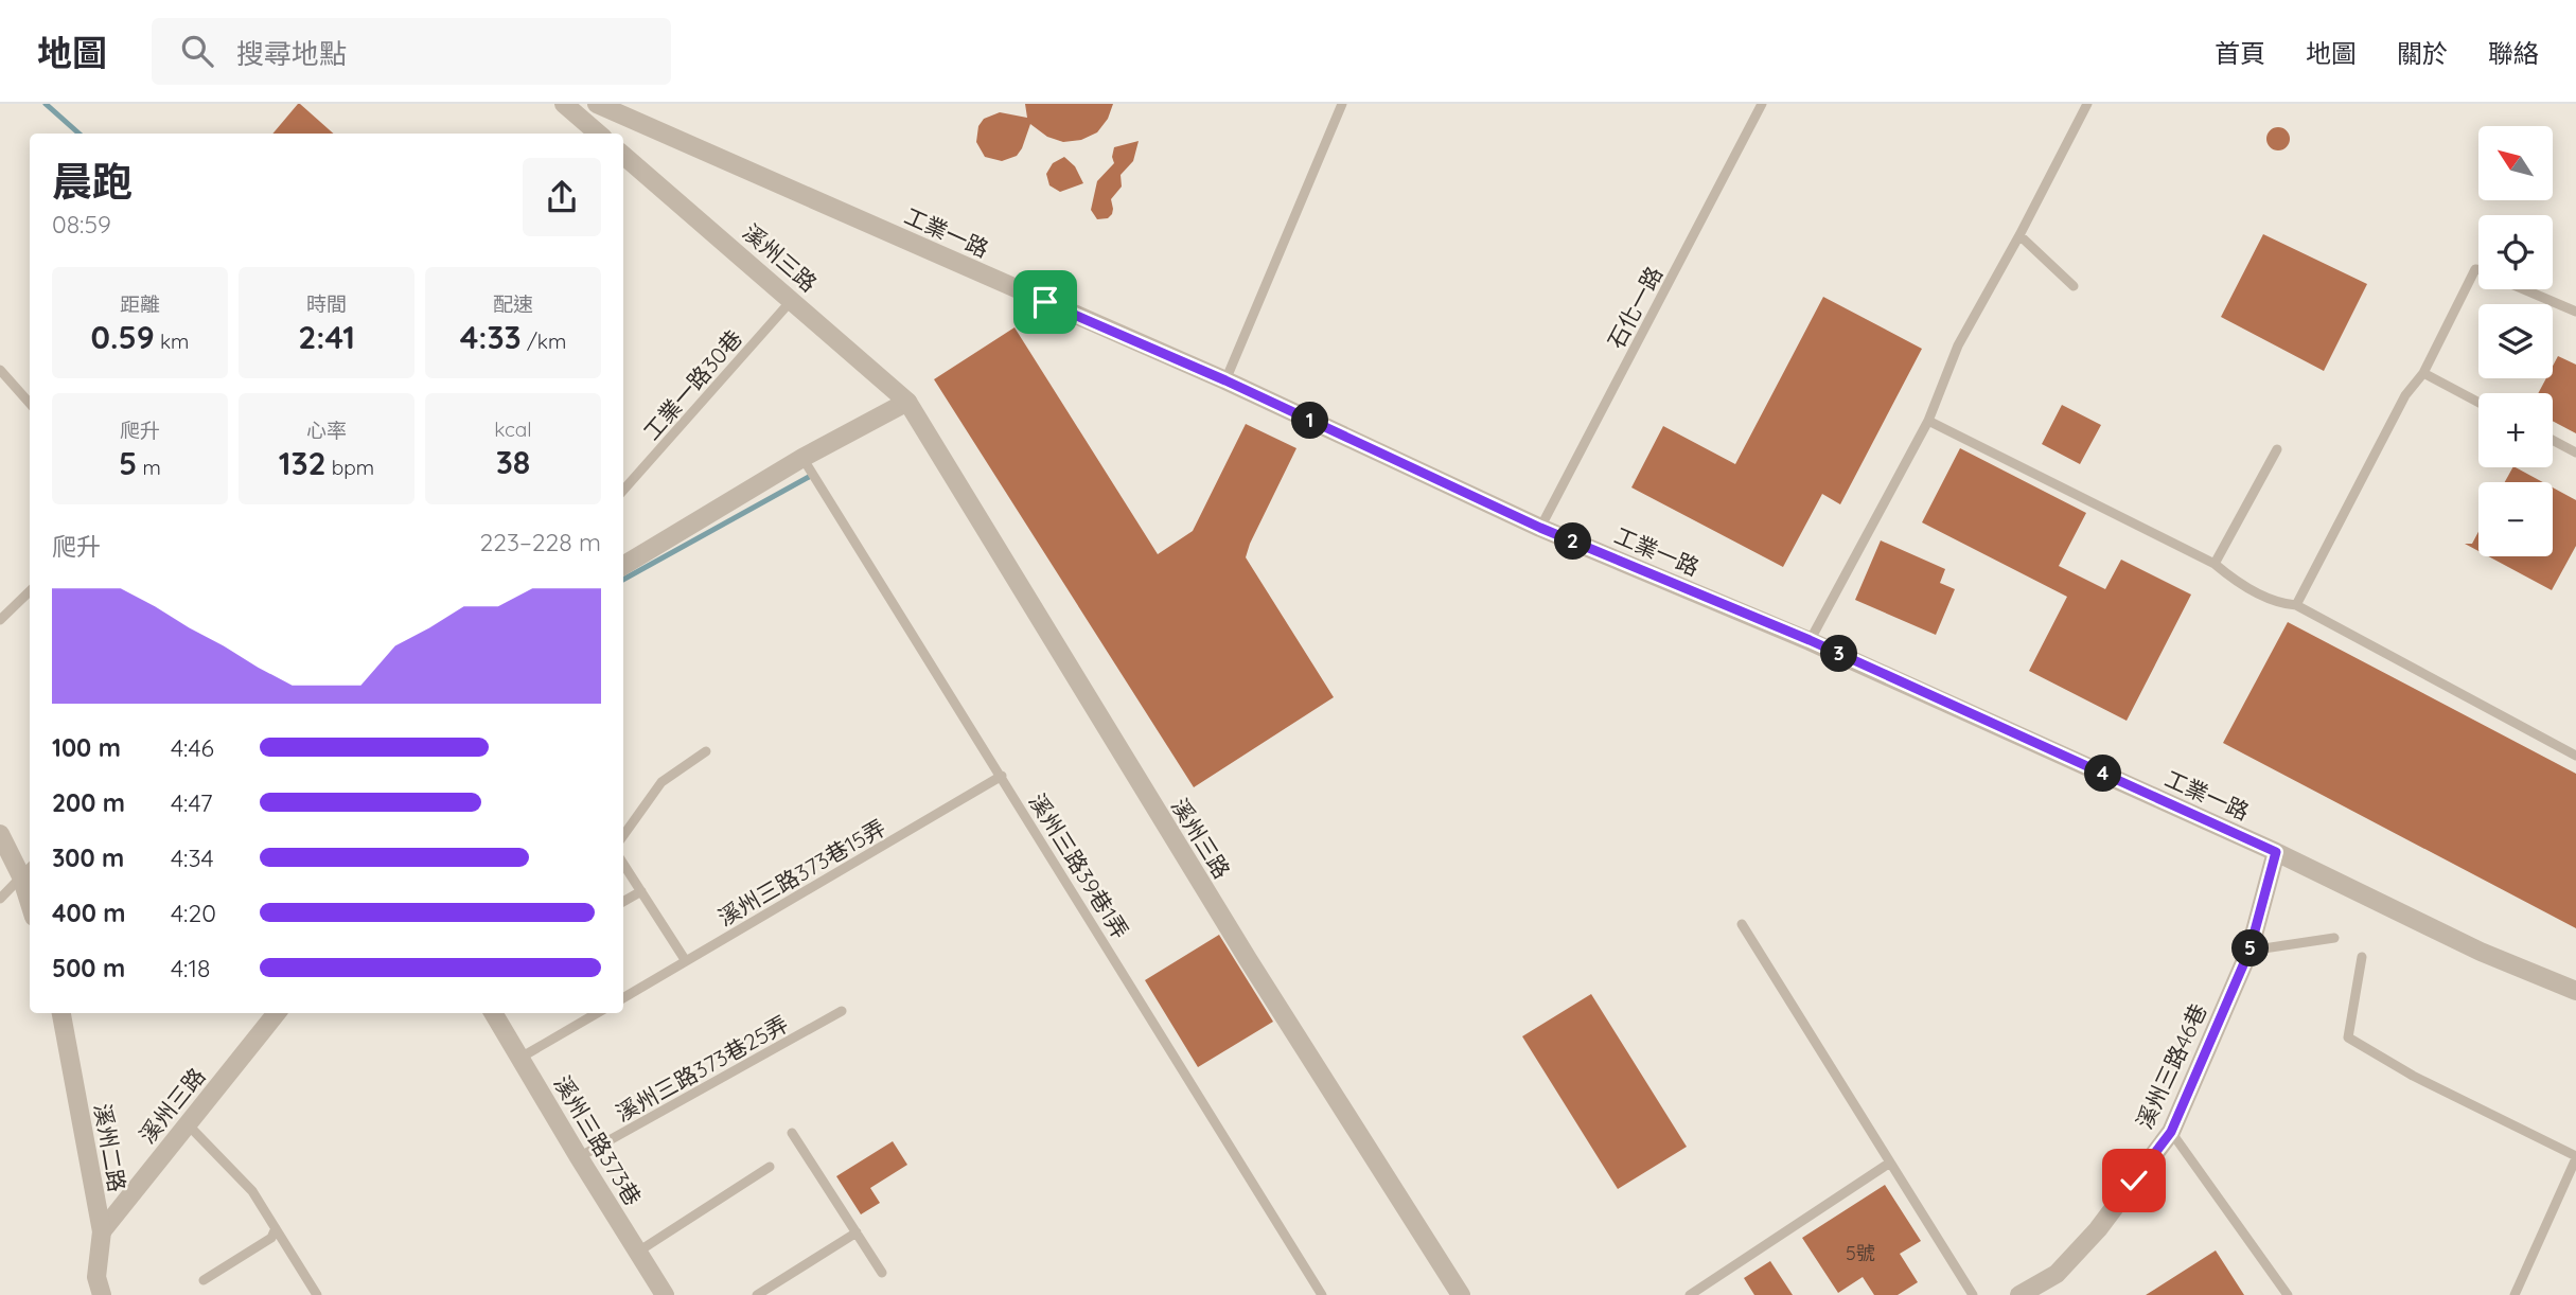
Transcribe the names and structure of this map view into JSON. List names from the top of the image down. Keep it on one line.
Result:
{"streets":{"street":["工業一路","溪州三路","溪州三路46巷","溪州三路373巷","溪州二路"],"lane":["石化一路","工業一路30巷","溪州三路39巷1弄","溪州三路373巷15弄","溪州三路373巷25弄"]},"crossings":[["工業一路","石化一路"],["工業一路","溪州三路46巷"],["溪州三路","工業一路30巷"],["溪州三路","溪州二路"],["溪州三路39巷1弄","溪州三路373巷15弄"],["溪州三路373巷25弄","溪州三路373巷"]],"house_numbers":["5號"],"north":"top left","page":{"header":"地圖","search":"搜尋地點","nav":["首頁","地圖","關於","聯絡"],"map_buttons":["+","−"],"heading":["晨跑","08:59"],"stats":[["距離","0.59 km"],["時間","2:41"],["配速","4:33 /km"],["爬升","5 m"],["心率","132 bpm"],["kcal","38"]],"pins":["1","2","3","4","5"],"chart":["爬升","223–228 m"],"list":[{"name":"100 m","note":"4:46"},{"name":"200 m","note":"4:47"},{"name":"300 m","note":"4:34"},{"name":"400 m","note":"4:20"},{"name":"500 m","note":"4:18"}]}}
